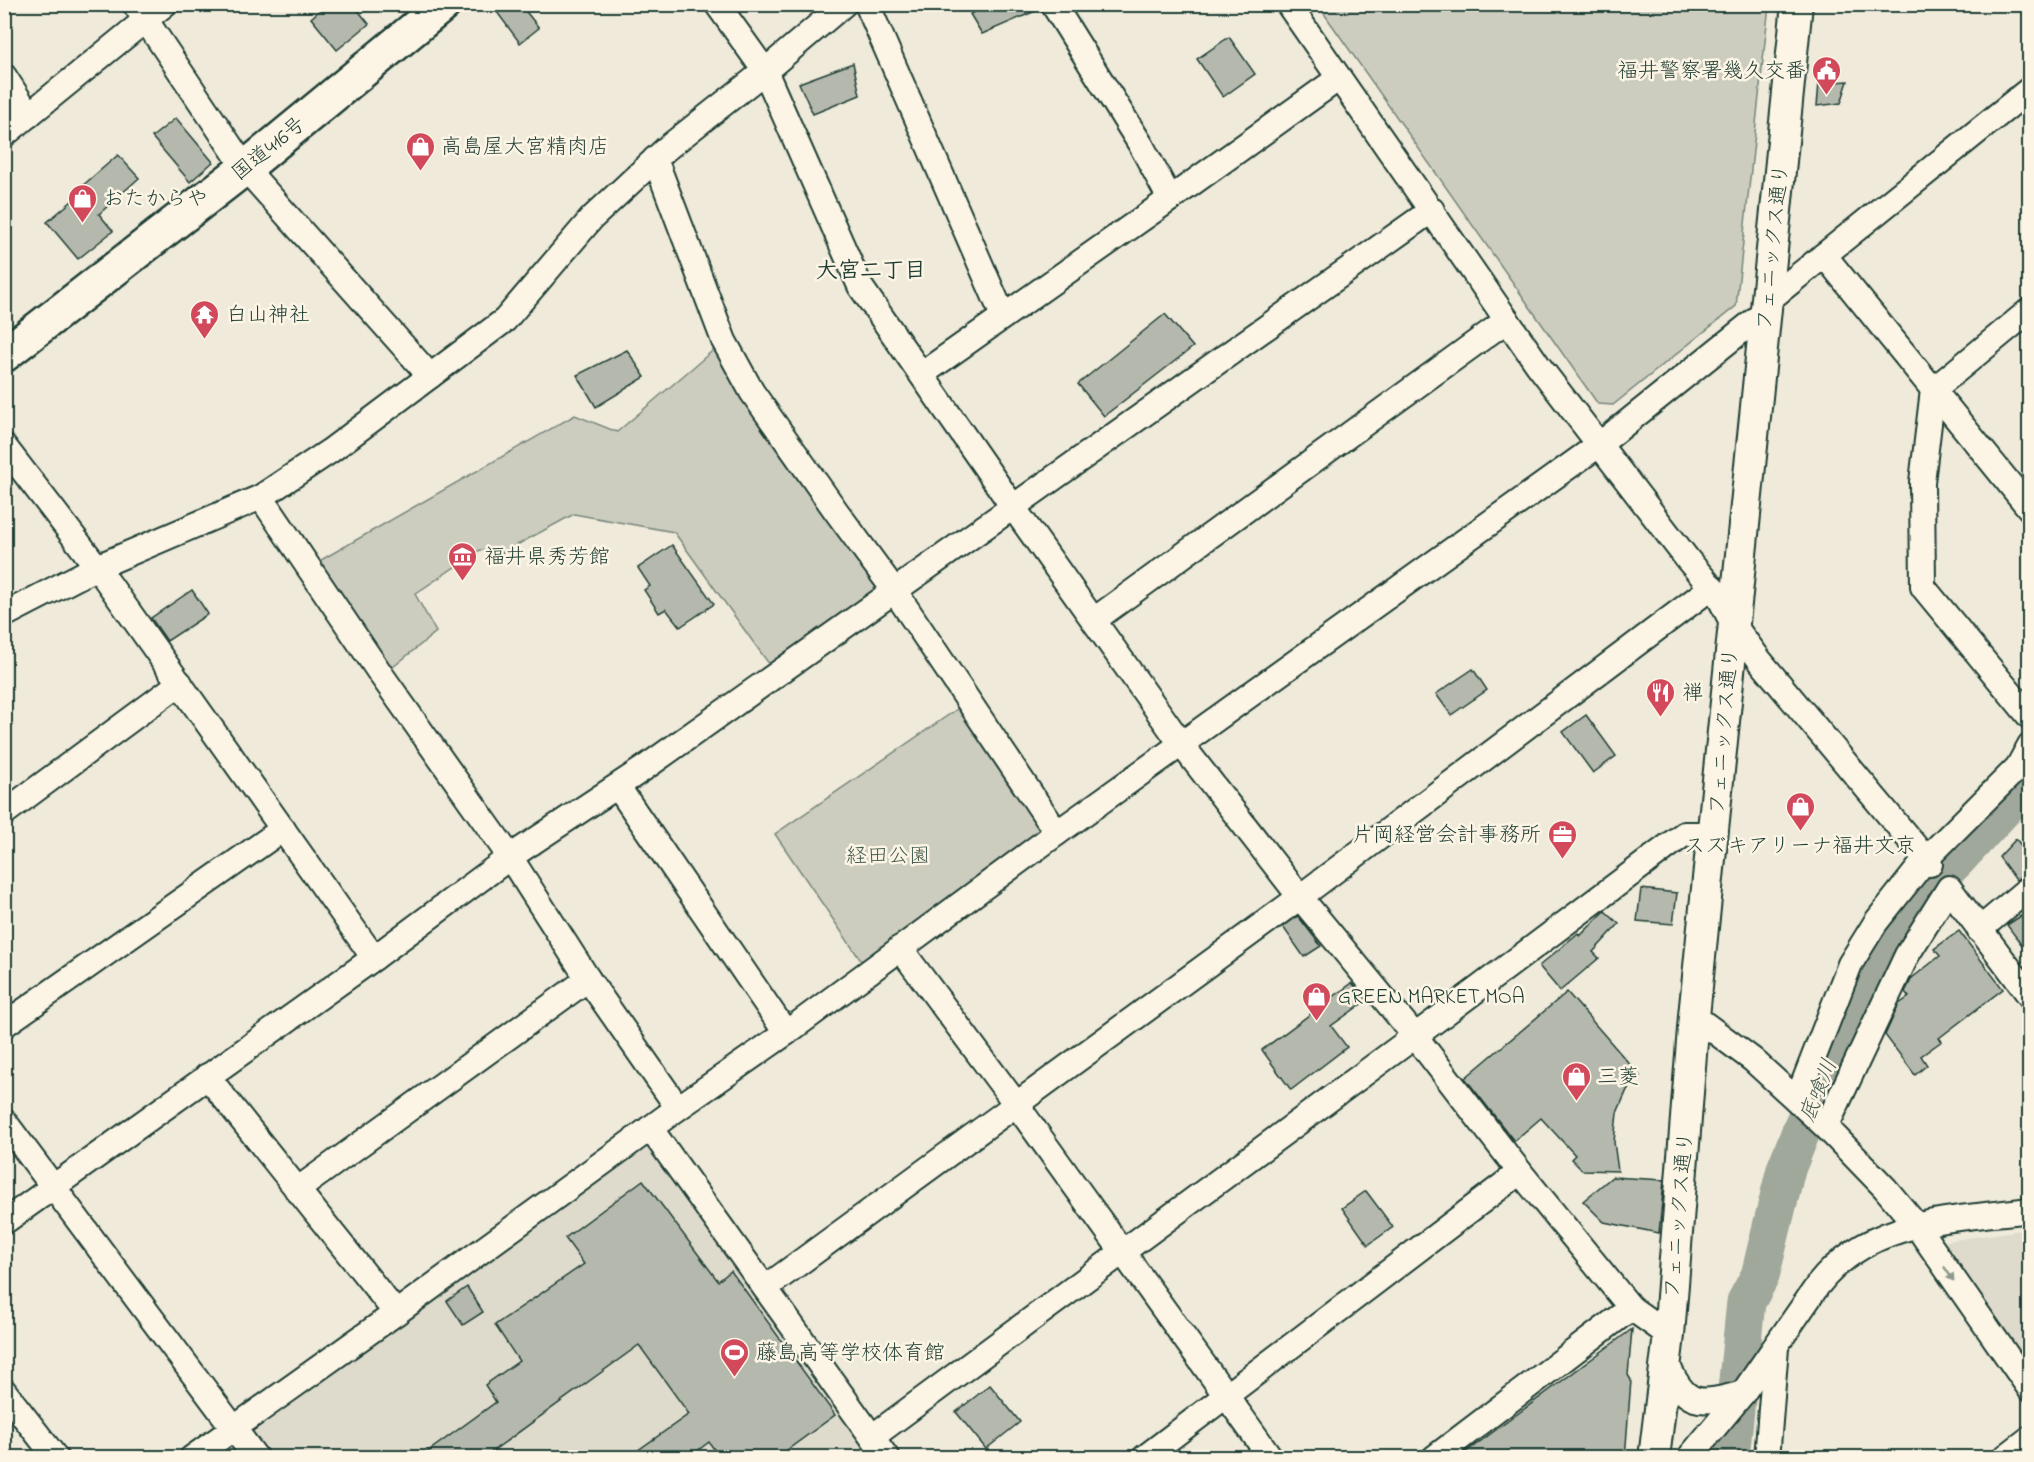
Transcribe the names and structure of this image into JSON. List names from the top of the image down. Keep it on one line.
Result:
{"streets":{"highway":["国道416号"],"main road":["フェニックス通り"]},"districts":["大宮二丁目"],"water":["底喰川"],"parks":["経田公園"],"places":{"public building":["福井警察署幾久交番"],"shop":["高島屋大宮精肉店","おたからや","スズキアリーナ福井文京","GREEN MARKET MOA","三菱"],"temple":["白山神社"],"museum":["福井県秀芳館"],"restaurant":["禅"],"office":["片岡経営会計事務所"],"sports":["藤島高等学校体育館"]}}
